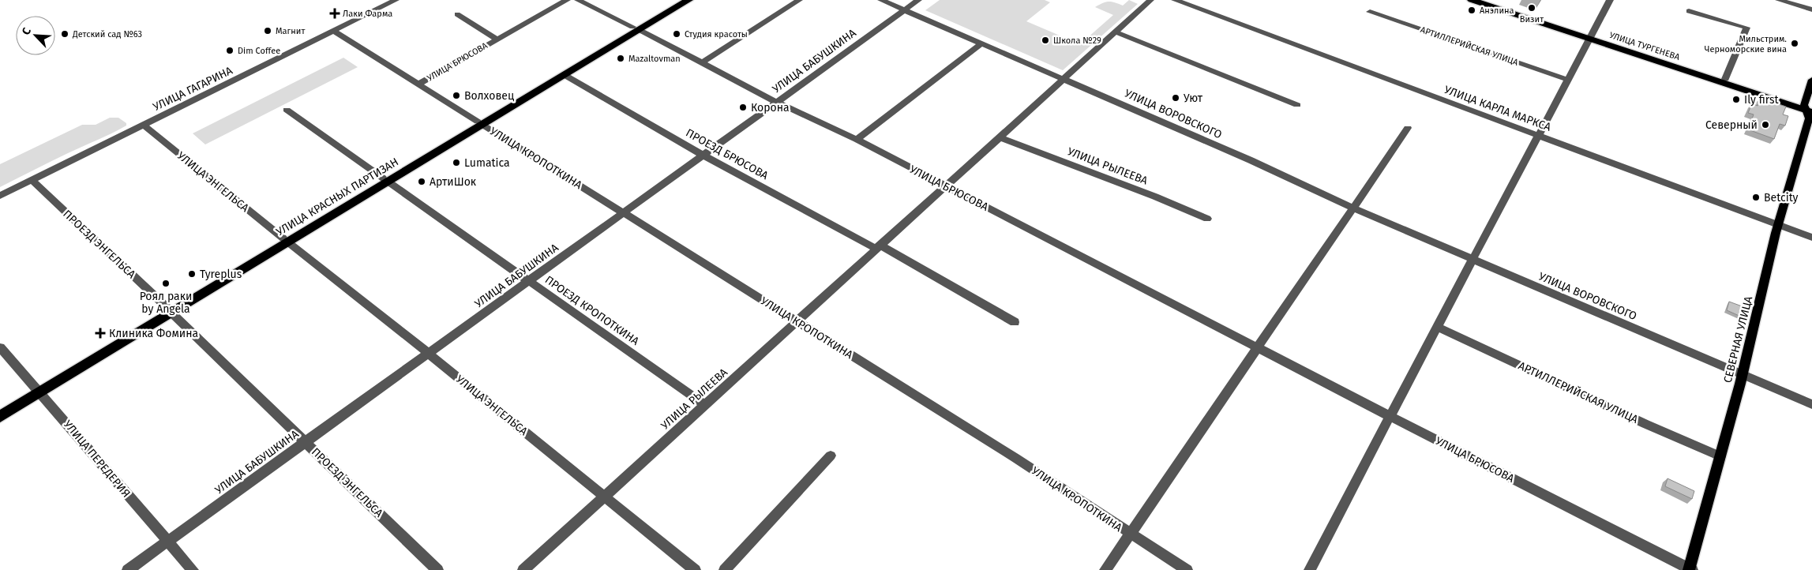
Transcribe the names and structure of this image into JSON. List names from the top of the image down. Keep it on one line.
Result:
{"streets":{"highway":["УЛИЦА ТУРГЕНЕВА","УЛИЦА КРАСНЫХ ПАРТИЗАН"],"main road":["СЕВЕРНАЯ УЛИЦА"],"street":["АРТИЛЛЕРИЙСКАЯ УЛИЦА","УЛИЦА БАБУШКИНА","УЛИЦА БРЮСОВА","УЛИЦА ГАГАРИНА","УЛИЦА КАРЛА МАРКСА","УЛИЦА ВОРОВСКОГО","ПРОЕЗД БРЮСОВА","УЛИЦА КРОПОТКИНА","УЛИЦА РЫЛЕЕВА","УЛИЦА ЭНГЕЛЬСА","ПРОЕЗД ЭНГЕЛЬСА","ПРОЕЗД КРОПОТКИНА","УЛИЦА ПЕРЕДЕРИЯ"]},"crossings":[["АРТИЛЛЕРИЙСКАЯ УЛИЦА","СЕВЕРНАЯ УЛИЦА"],["УЛИЦА ТУРГЕНЕВА","СЕВЕРНАЯ УЛИЦА"],["УЛИЦА БАБУШКИНА","УЛИЦА БРЮСОВА"],["УЛИЦА БАБУШКИНА","УЛИЦА ВОРОВСКОГО"],["УЛИЦА БАБУШКИНА","ПРОЕЗД БРЮСОВА"],["УЛИЦА БАБУШКИНА","УЛИЦА КРОПОТКИНА"],["УЛИЦА БАБУШКИНА","УЛИЦА ЭНГЕЛЬСА"],["УЛИЦА БАБУШКИНА","ПРОЕЗД ЭНГЕЛЬСА"],["УЛИЦА БАБУШКИНА","ПРОЕЗД КРОПОТКИНА"],["УЛИЦА БАБУШКИНА","УЛИЦА ПЕРЕДЕРИЯ"],["УЛИЦА БРЮСОВА","УЛИЦА КРОПОТКИНА"],["УЛИЦА БРЮСОВА","УЛИЦА РЫЛЕЕВА"],["УЛИЦА БРЮСОВА","УЛИЦА КРАСНЫХ ПАРТИЗАН"],["УЛИЦА БРЮСОВА","СЕВЕРНАЯ УЛИЦА"],["УЛИЦА ГАГАРИНА","УЛИЦА КРОПОТКИНА"],["УЛИЦА ГАГАРИНА","УЛИЦА ЭНГЕЛЬСА"],["УЛИЦА ГАГАРИНА","ПРОЕЗД ЭНГЕЛЬСА"],["УЛИЦА КАРЛА МАРКСА","СЕВЕРНАЯ УЛИЦА"],["УЛИЦА ВОРОВСКОГО","УЛИЦА РЫЛЕЕВА"],["УЛИЦА ВОРОВСКОГО","СЕВЕРНАЯ УЛИЦА"],["ПРОЕЗД БРЮСОВА","УЛИЦА РЫЛЕЕВА"],["ПРОЕЗД БРЮСОВА","УЛИЦА КРАСНЫХ ПАРТИЗАН"],["УЛИЦА КРОПОТКИНА","УЛИЦА РЫЛЕЕВА"],["УЛИЦА КРОПОТКИНА","УЛИЦА КРАСНЫХ ПАРТИЗАН"],["УЛИЦА РЫЛЕЕВА","УЛИЦА ЭНГЕЛЬСА"],["УЛИЦА РЫЛЕЕВА","ПРОЕЗД КРОПОТКИНА"],["УЛИЦА ЭНГЕЛЬСА","УЛИЦА КРАСНЫХ ПАРТИЗАН"],["УЛИЦА КРАСНЫХ ПАРТИЗАН","ПРОЕЗД ЭНГЕЛЬСА"],["УЛИЦА КРАСНЫХ ПАРТИЗАН","ПРОЕЗД КРОПОТКИНА"],["УЛИЦА КРАСНЫХ ПАРТИЗАН","УЛИЦА ПЕРЕДЕРИЯ"]],"places":{"other":["Визит","Анэлина","Магнит","Детский сад №63","Студия красоты","Школа №29","Мильстрим. Черноморские вина","Dim Coffee","Mazaltovman","Волховец","Уют","Ily first","Корона","Северный","Lumatica","АртиШок","Betcity","Tyreplus","Роял раки by Angela"],"health":["Лаки Фарма","Клиника Фомина"]},"north":"top left"}
